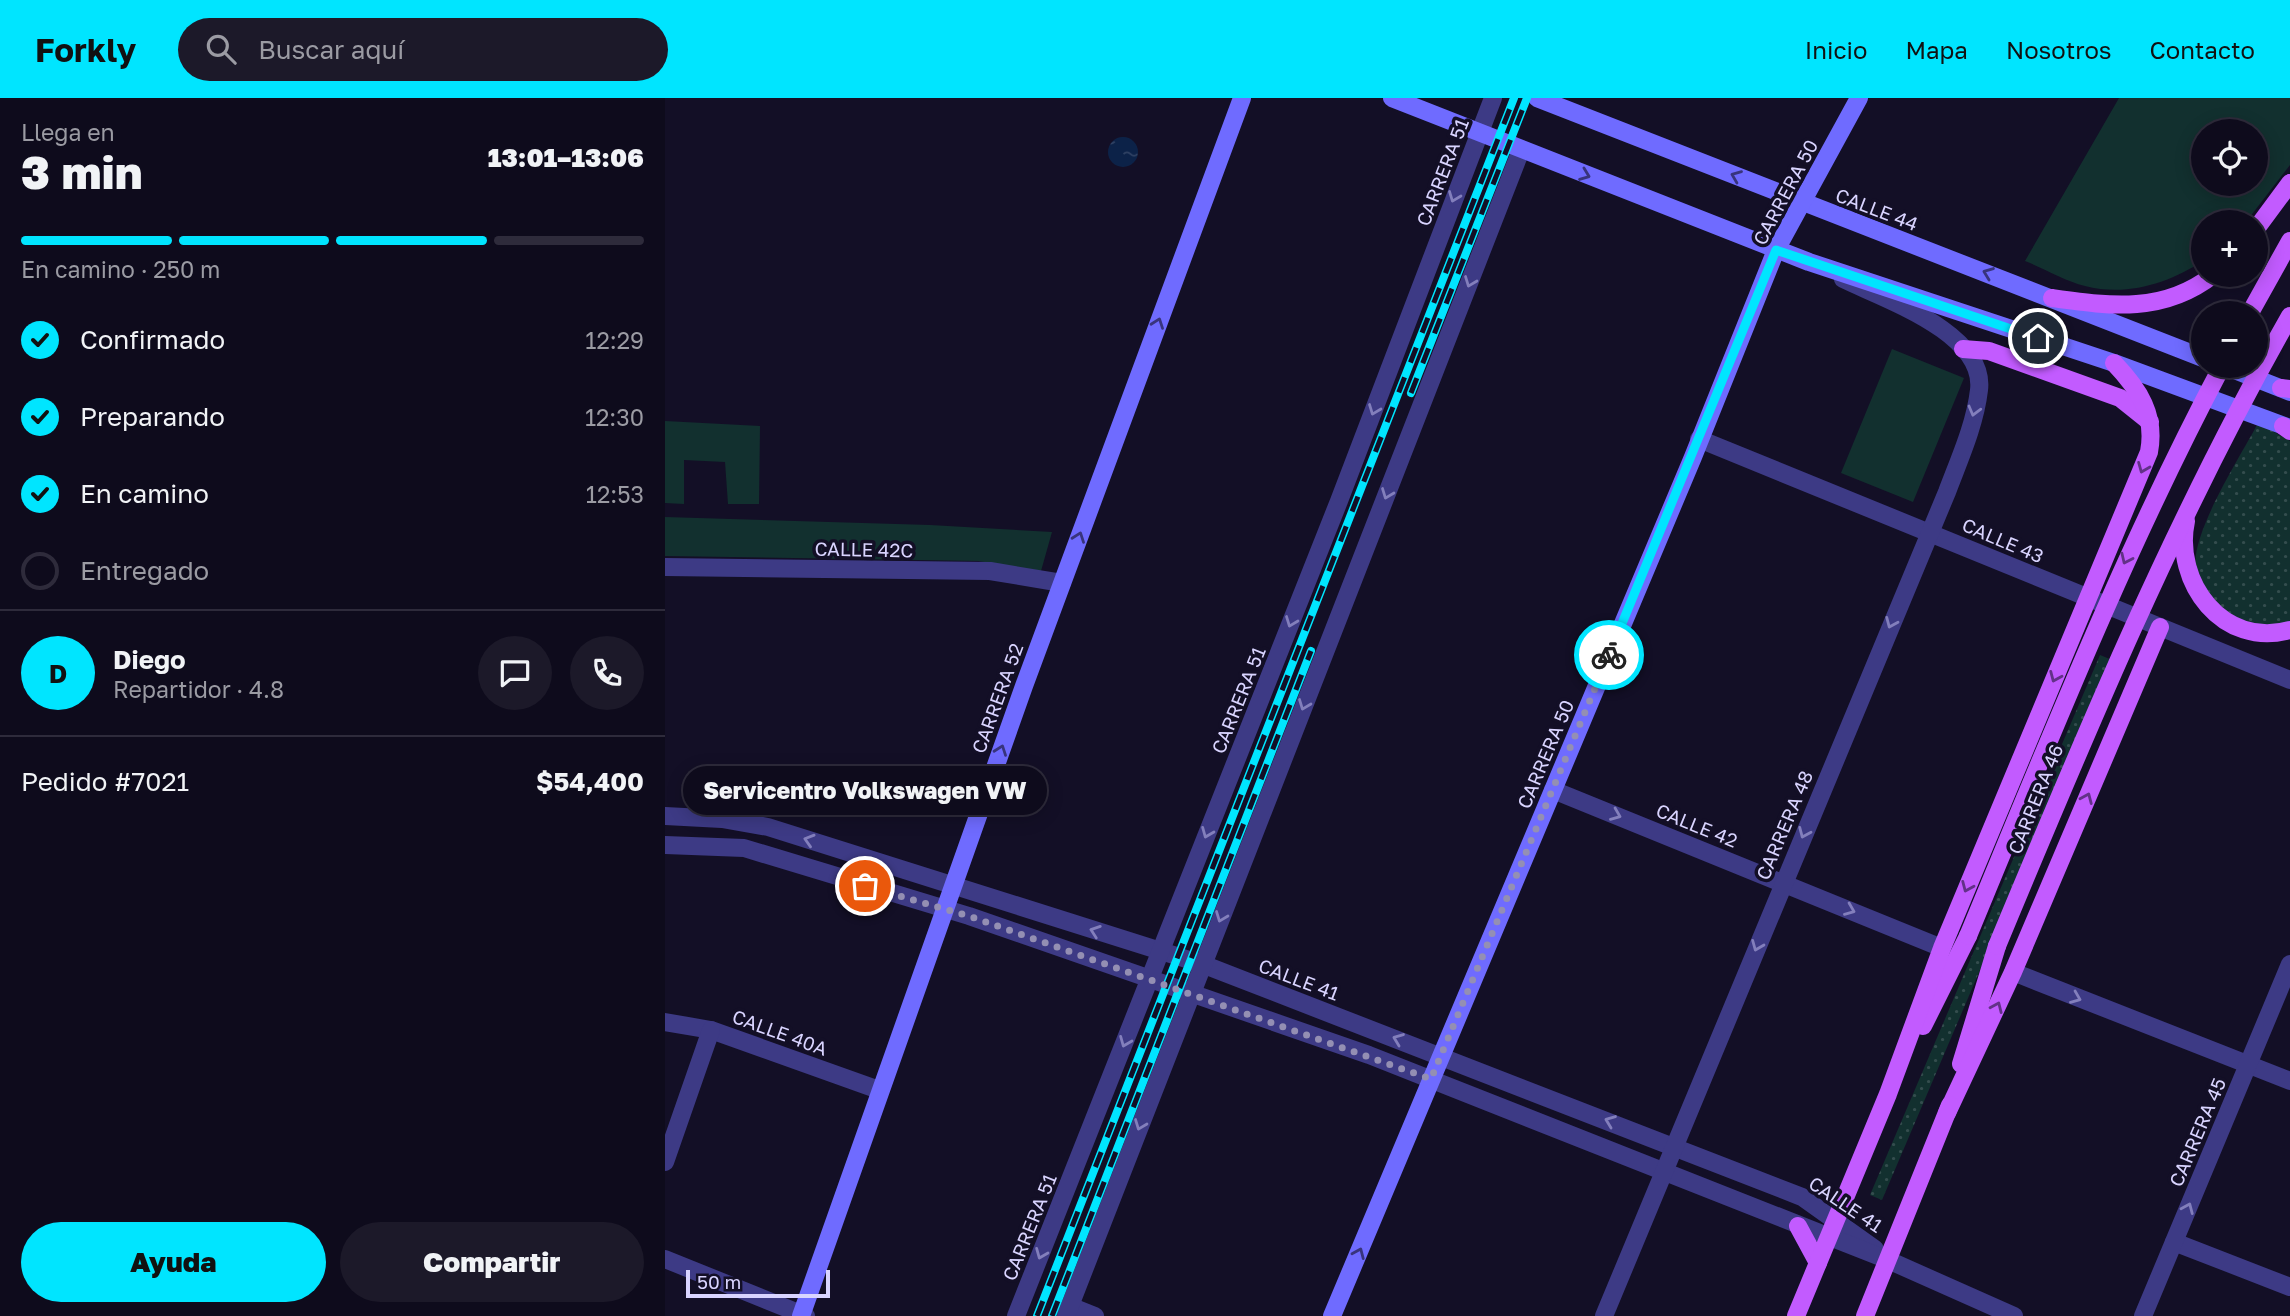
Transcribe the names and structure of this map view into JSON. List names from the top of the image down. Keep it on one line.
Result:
{"streets":{"main road":["CARRERA 50","CALLE 44","CARRERA 52","CARRERA 46"],"street":["CARRERA 51","CALLE 43","CALLE 42C","CALLE 42","CARRERA 48","CALLE 41","CALLE 40A","CARRERA 45"]},"crossings":[["CARRERA 51","CALLE 41"],["CARRERA 50","CALLE 44"],["CARRERA 50","CALLE 43"],["CARRERA 50","CALLE 42"],["CARRERA 50","CALLE 41"],["CALLE 43","CARRERA 46"],["CALLE 43","CARRERA 48"],["CALLE 42C","CARRERA 52"],["CARRERA 52","CALLE 41"],["CARRERA 52","CALLE 40A"],["CARRERA 46","CALLE 42"],["CARRERA 46","CALLE 41"],["CALLE 42","CARRERA 48"],["CARRERA 48","CALLE 41"]],"one_way":["CARRERA 52","CALLE 42","CARRERA 48","CARRERA 45"],"places":["Servicentro Volkswagen VW"],"scale_bar":"50 m","page":{"header":"Forkly","search":"Buscar aquí","nav":["Inicio","Mapa","Nosotros","Contacto"],"heading":["3 min","Llega en","13:01–13:06"],"panel":["Diego","Repartidor · 4.8","Pedido #7021","$54,400"],"map_buttons":["+","−"],"bar":"En camino · 250 m","list":[["Confirmado","12:29"],["Preparando","12:30"],["En camino","12:53"],"Entregado"],"round":"D","bubble":"Servicentro Volkswagen VW","buttons":["Ayuda","Compartir"],"scale":"50 m"}}
